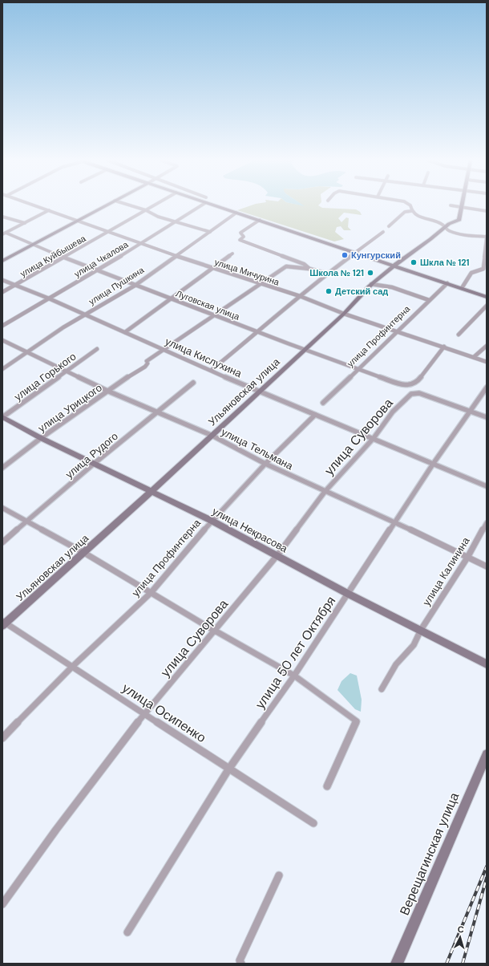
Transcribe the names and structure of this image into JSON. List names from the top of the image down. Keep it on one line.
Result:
{"streets":{"street":["улица Куйбышева","улица Чкалова","улица Мичурина","улица Пушкина","Луговская улица","улица Профинтерна","улица Кислухина","улица Горького","Ульяновская улица","улица Урицкого","улица Суворова","улица Тельмана","улица Рудого","улица Некрасова","улица Калинина","улица 50 лет Октября","улица Осипенко","Верещагинская улица"]},"crossings":[["улица Куйбышева","улица Мичурина"],["улица Куйбышева","Луговская улица"],["улица Куйбышева","улица Кислухина"],["улица Чкалова","улица Мичурина"],["улица Чкалова","Луговская улица"],["улица Чкалова","улица Кислухина"],["улица Мичурина","улица Пушкина"],["улица Мичурина","Луговская улица"],["улица Мичурина","улица Профинтерна"],["улица Мичурина","Ульяновская улица"],["улица Мичурина","улица Урицкого"],["улица Пушкина","Луговская улица"],["улица Пушкина","улица Кислухина"],["улица Пушкина","улица Тельмана"],["Луговская улица","улица Профинтерна"],["Луговская улица","Ульяновская улица"],["Луговская улица","улица Урицкого"],["улица Профинтерна","улица Кислухина"],["улица Профинтерна","улица Тельмана"],["улица Профинтерна","улица Некрасова"],["улица Профинтерна","улица Осипенко"],["улица Кислухина","Ульяновская улица"],["улица Кислухина","улица Урицкого"],["улица Кислухина","улица Суворова"],["улица Кислухина","улица 50 лет Октября"],["улица Горького","улица Тельмана"],["улица Горького","улица Некрасова"],["Ульяновская улица","улица Тельмана"],["Ульяновская улица","улица Некрасова"],["Ульяновская улица","улица Осипенко"],["улица Урицкого","улица Тельмана"],["улица Урицкого","улица Некрасова"],["улица Суворова","улица Тельмана"],["улица Суворова","улица Некрасова"],["улица Суворова","улица 50 лет Октября"],["улица Суворова","улица Осипенко"],["улица Тельмана","улица Рудого"],["улица Тельмана","улица Калинина"],["улица Тельмана","улица 50 лет Октября"],["улица Рудого","улица Некрасова"],["улица Некрасова","улица Калинина"],["улица Некрасова","улица 50 лет Октября"],["улица 50 лет Октября","улица Осипенко"]],"places":["Кунгурский","Шкла № 121","Школа № 121","Детский сад"],"north":"top"}
